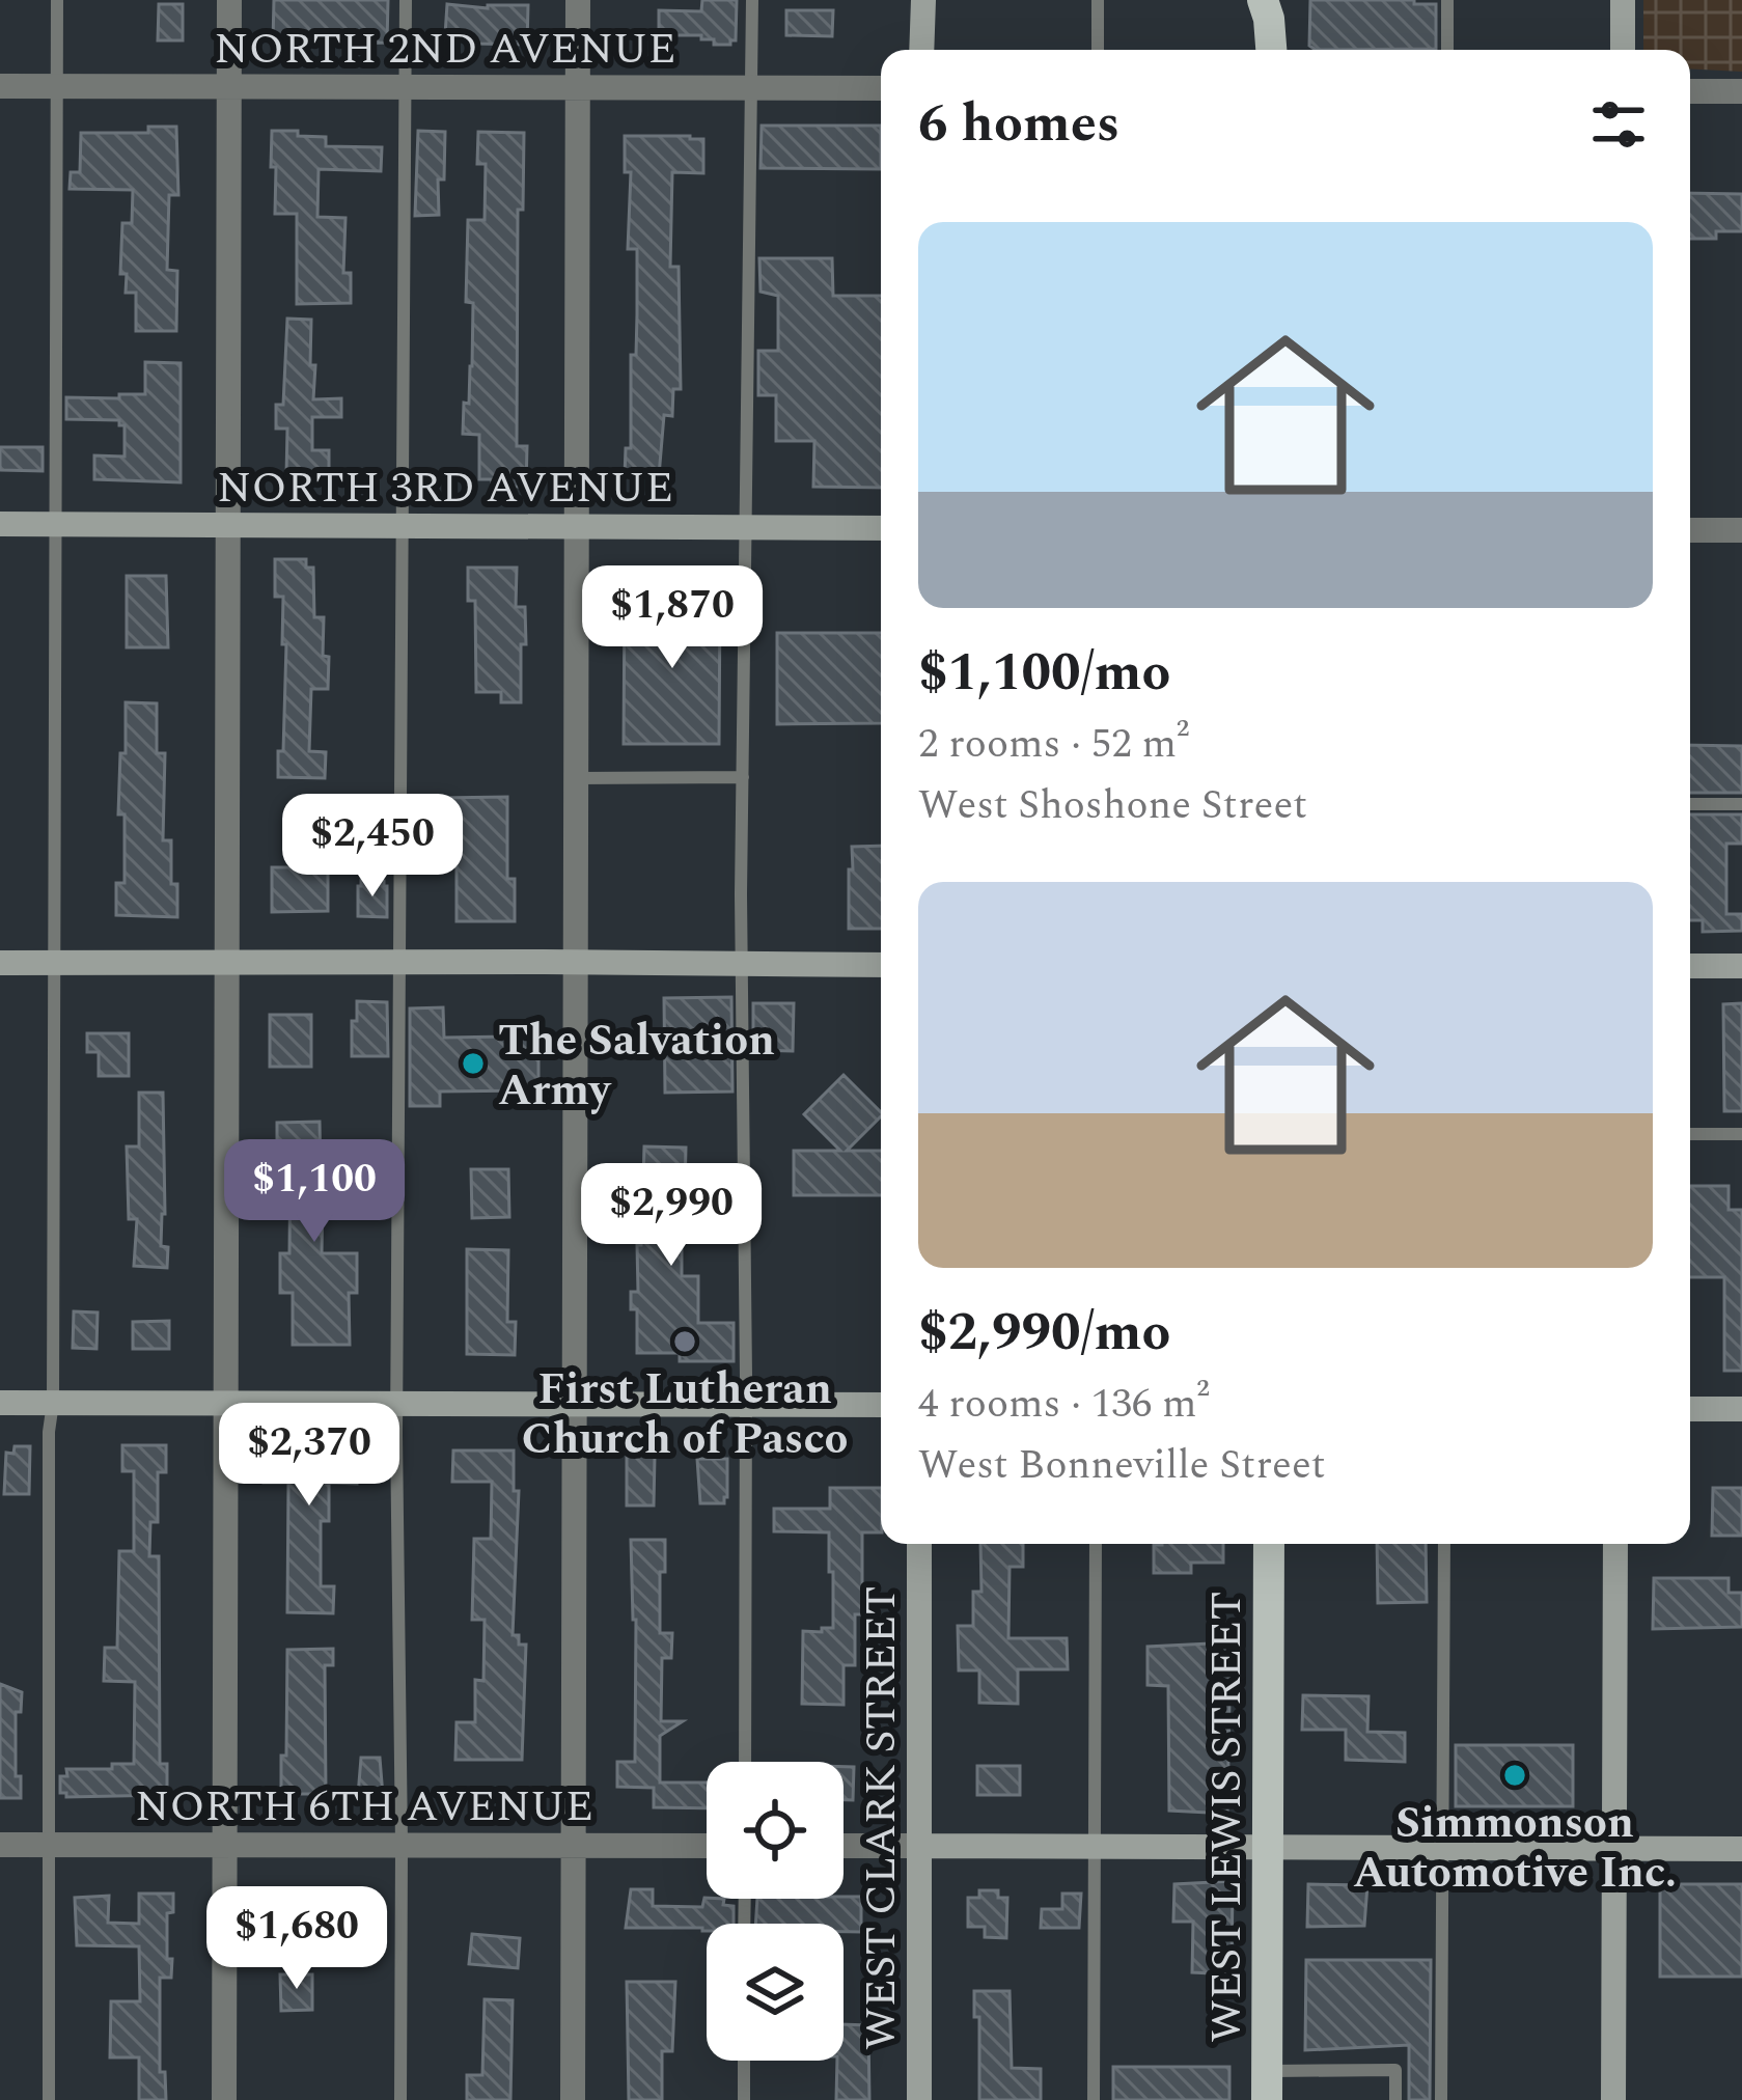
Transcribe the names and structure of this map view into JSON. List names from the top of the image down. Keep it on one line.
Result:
{"streets":{"main road":["WEST LEWIS STREET"],"street":["NORTH 2ND AVENUE","NORTH 3RD AVENUE","NORTH 6TH AVENUE","WEST CLARK STREET"]},"places":["The Salvation Army","First Lutheran Church of Pasco","Simmonson Automotive Inc."],"page":{"heading":"6 homes","list":[{"name":"$1,100/mo","note":"2 rooms · 52 m² · West Shoshone Street"},{"name":"$2,990/mo","note":"4 rooms · 136 m² · West Bonneville Street"}],"price":["$1,870","$2,450","$1,100","$2,990","$2,370","$1,680"]}}
